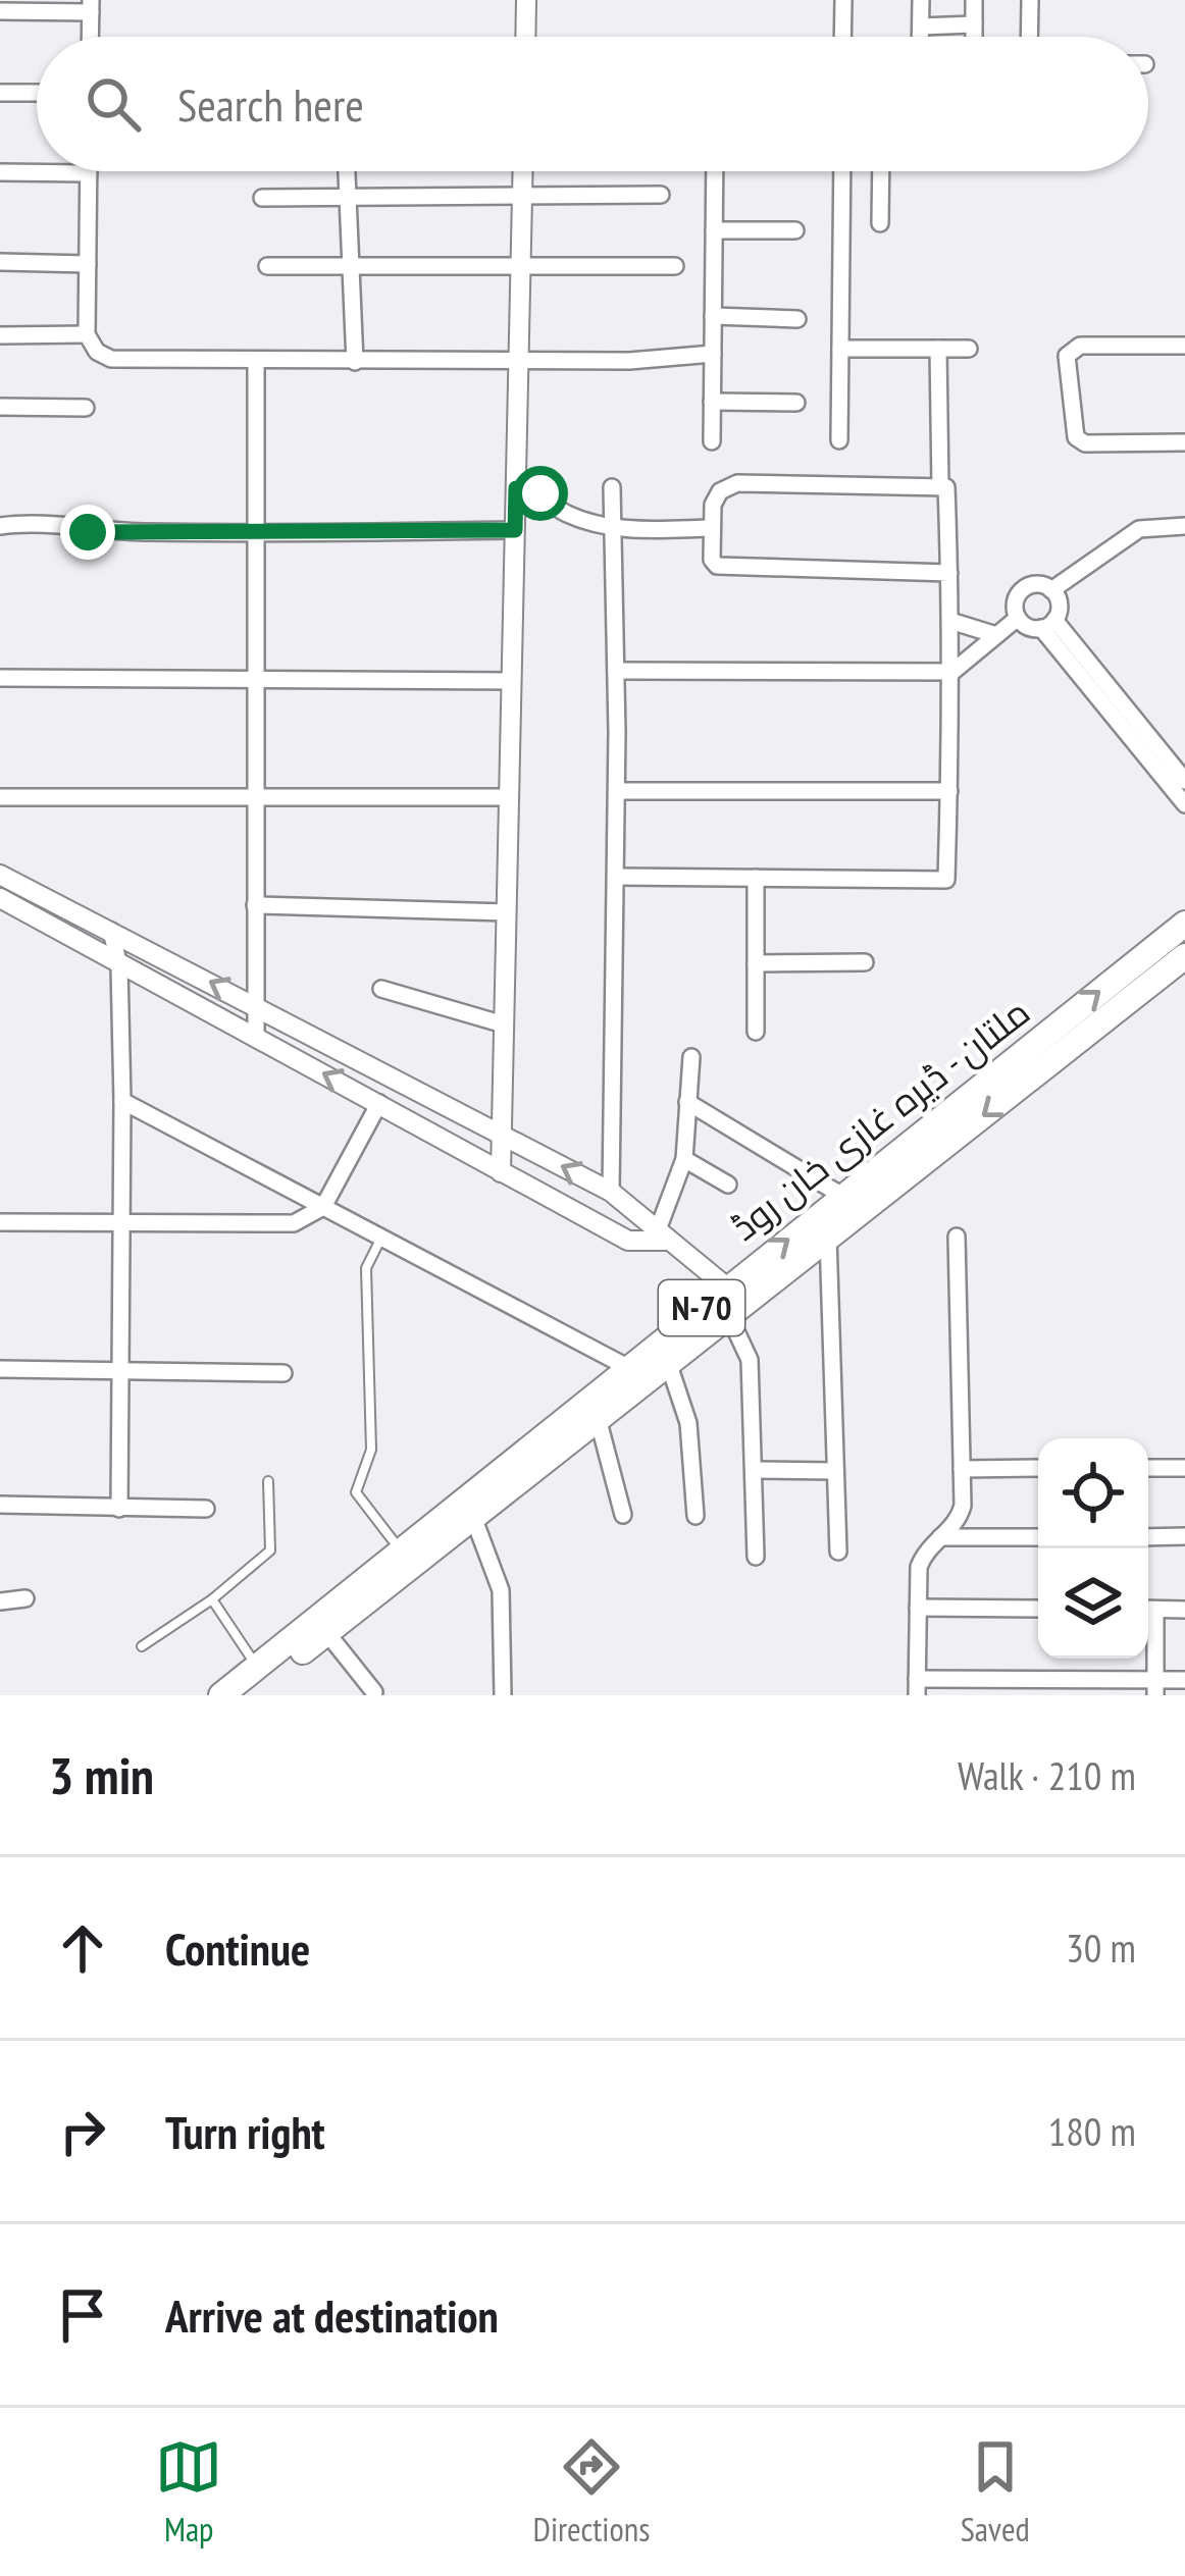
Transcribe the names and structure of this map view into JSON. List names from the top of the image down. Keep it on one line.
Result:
{"streets":{"highway":["ملتان - ڈیرہ غازی خان روڈ","N-70"]},"page":{"search":"Search here","heading":["3 min","Walk · 210 m"],"list":[["Continue","30 m"],["Turn right","180 m"],"Arrive at destination"],"nav":["Map","Directions","Saved"]}}
